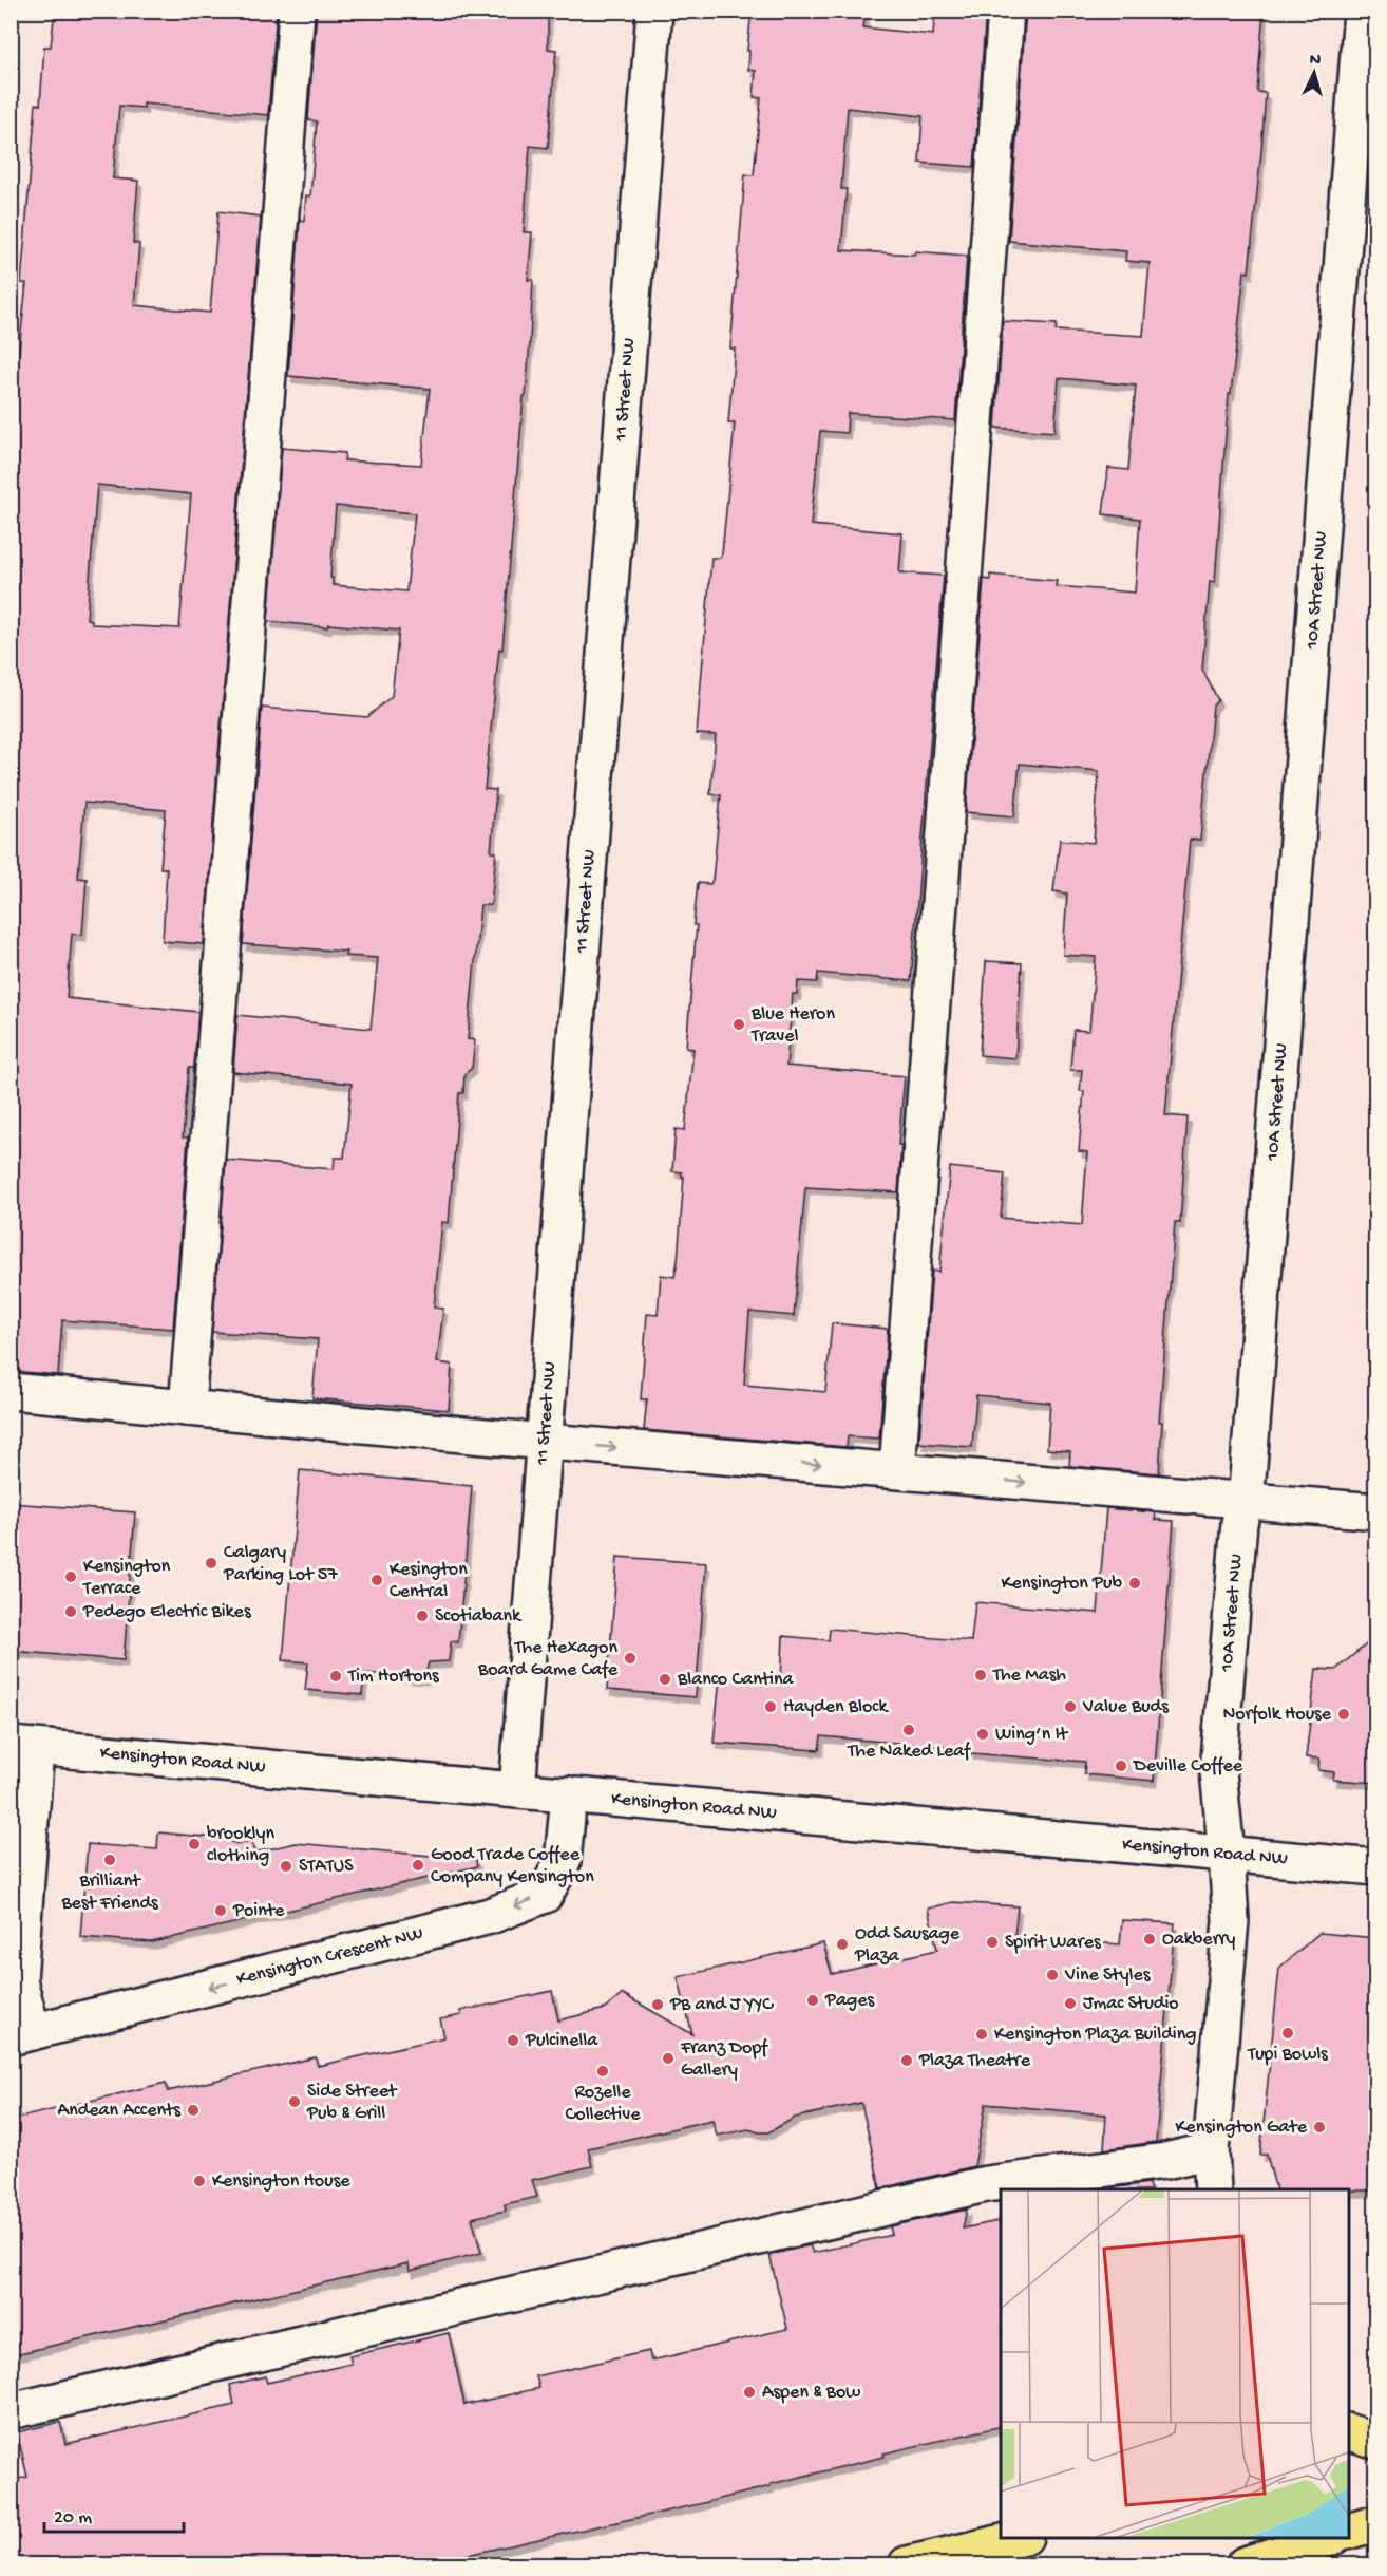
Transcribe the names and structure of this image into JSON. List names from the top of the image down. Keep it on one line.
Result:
{"streets":{"street":["11 Street NW","10A Street NW","Kensington Road NW","Kensington Crescent NW"]},"crossings":[["11 Street NW","Kensington Road NW"],["10A Street NW","Kensington Road NW"],["Kensington Road NW","Kensington Crescent NW"]],"one_way":["Kensington Crescent NW"],"places":["Blue Heron Travel","Calgary Parking Lot 57","Kensington Terrace","Kesington Central","Kensington Pub","Pedego Electric Bikes","Scotiabank","The Hexagon Board Game Cafe","The Mash","Tim Hortons","Blanco Cantina","Hayden Block","Value Buds","Norfolk House","The Naked Leaf","Wing’n It","Deville Coffee","brooklyn clothing","Brilliant Best Friends","Good Trade Coffee Company Kensington","STATUS","Pointe","Oakberry","Spirit Wares","Odd Sausage Plaza","Vine Styles","Pages","Jmac Studio","PB and J YYC","Tupi Bowls","Kensington Plaza Building","Pulcinella","Franz Dopf Gallery","Plaza Theatre","Rozelle Collective","Side Street Pub & Grill","Andean Accents","Kensington Gate","Kensington House","Aspen & Bow"],"scale_bar":"20 m","north":"top"}
